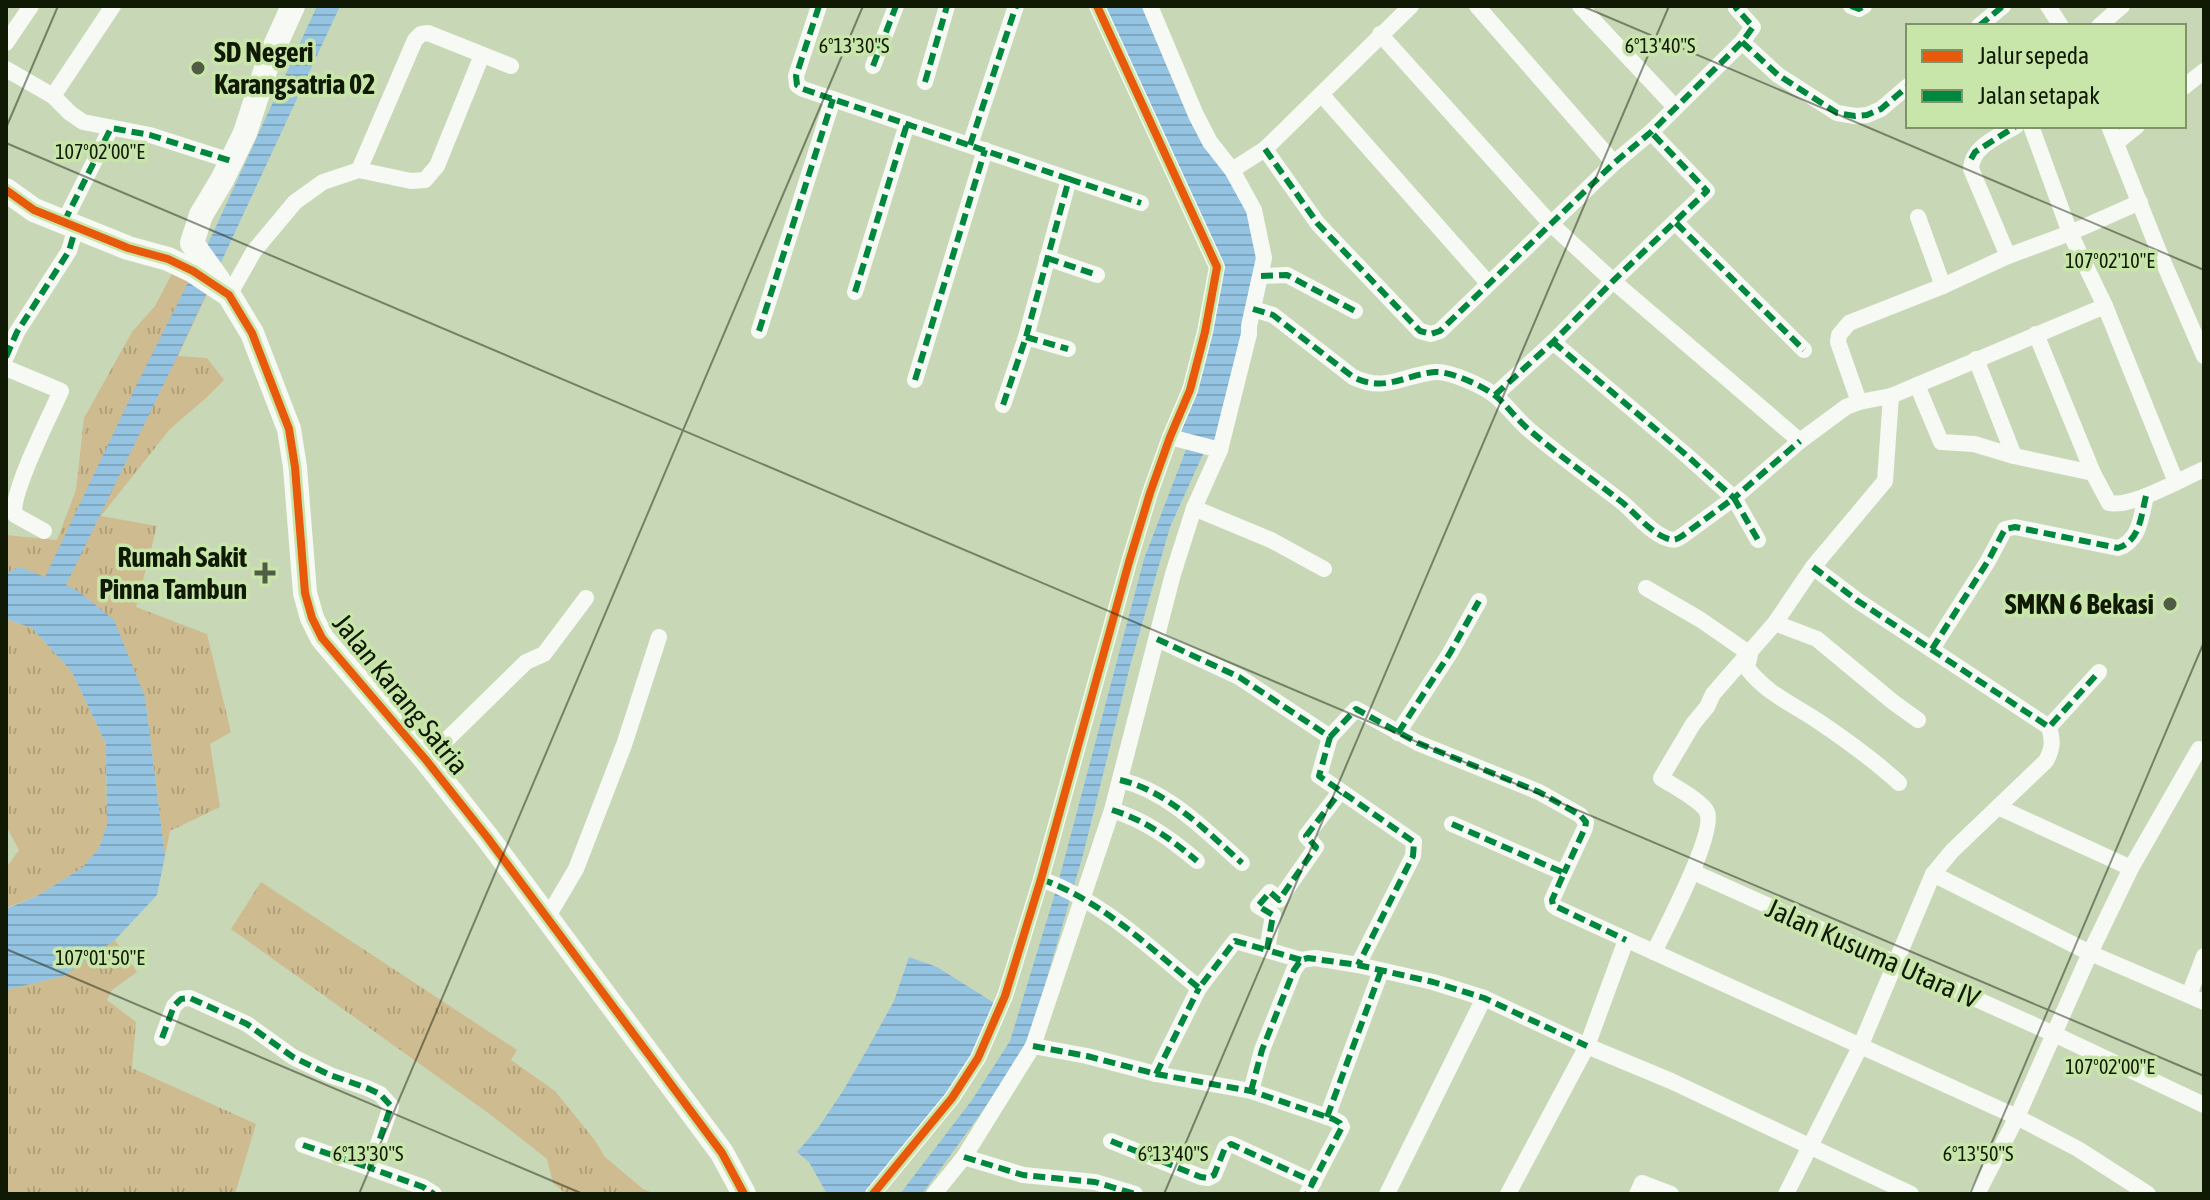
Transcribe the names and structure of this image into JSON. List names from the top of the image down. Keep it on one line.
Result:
{"streets":{"street":["Jalan Karang Satria","Jalan Kusuma Utara IV"]},"places":{"other":["SD Negeri Karangsatria 02","SMKN 6 Bekasi"],"health":["Rumah Sakit Pinna Tambun"]},"legend":["Jalur sepeda","Jalan setapak"],"coordinates":["6°13'30\"S","6°13'40\"S","107°02'00\"E","107°02'10\"E","107°01'50\"E","6°13'50\"S"]}
